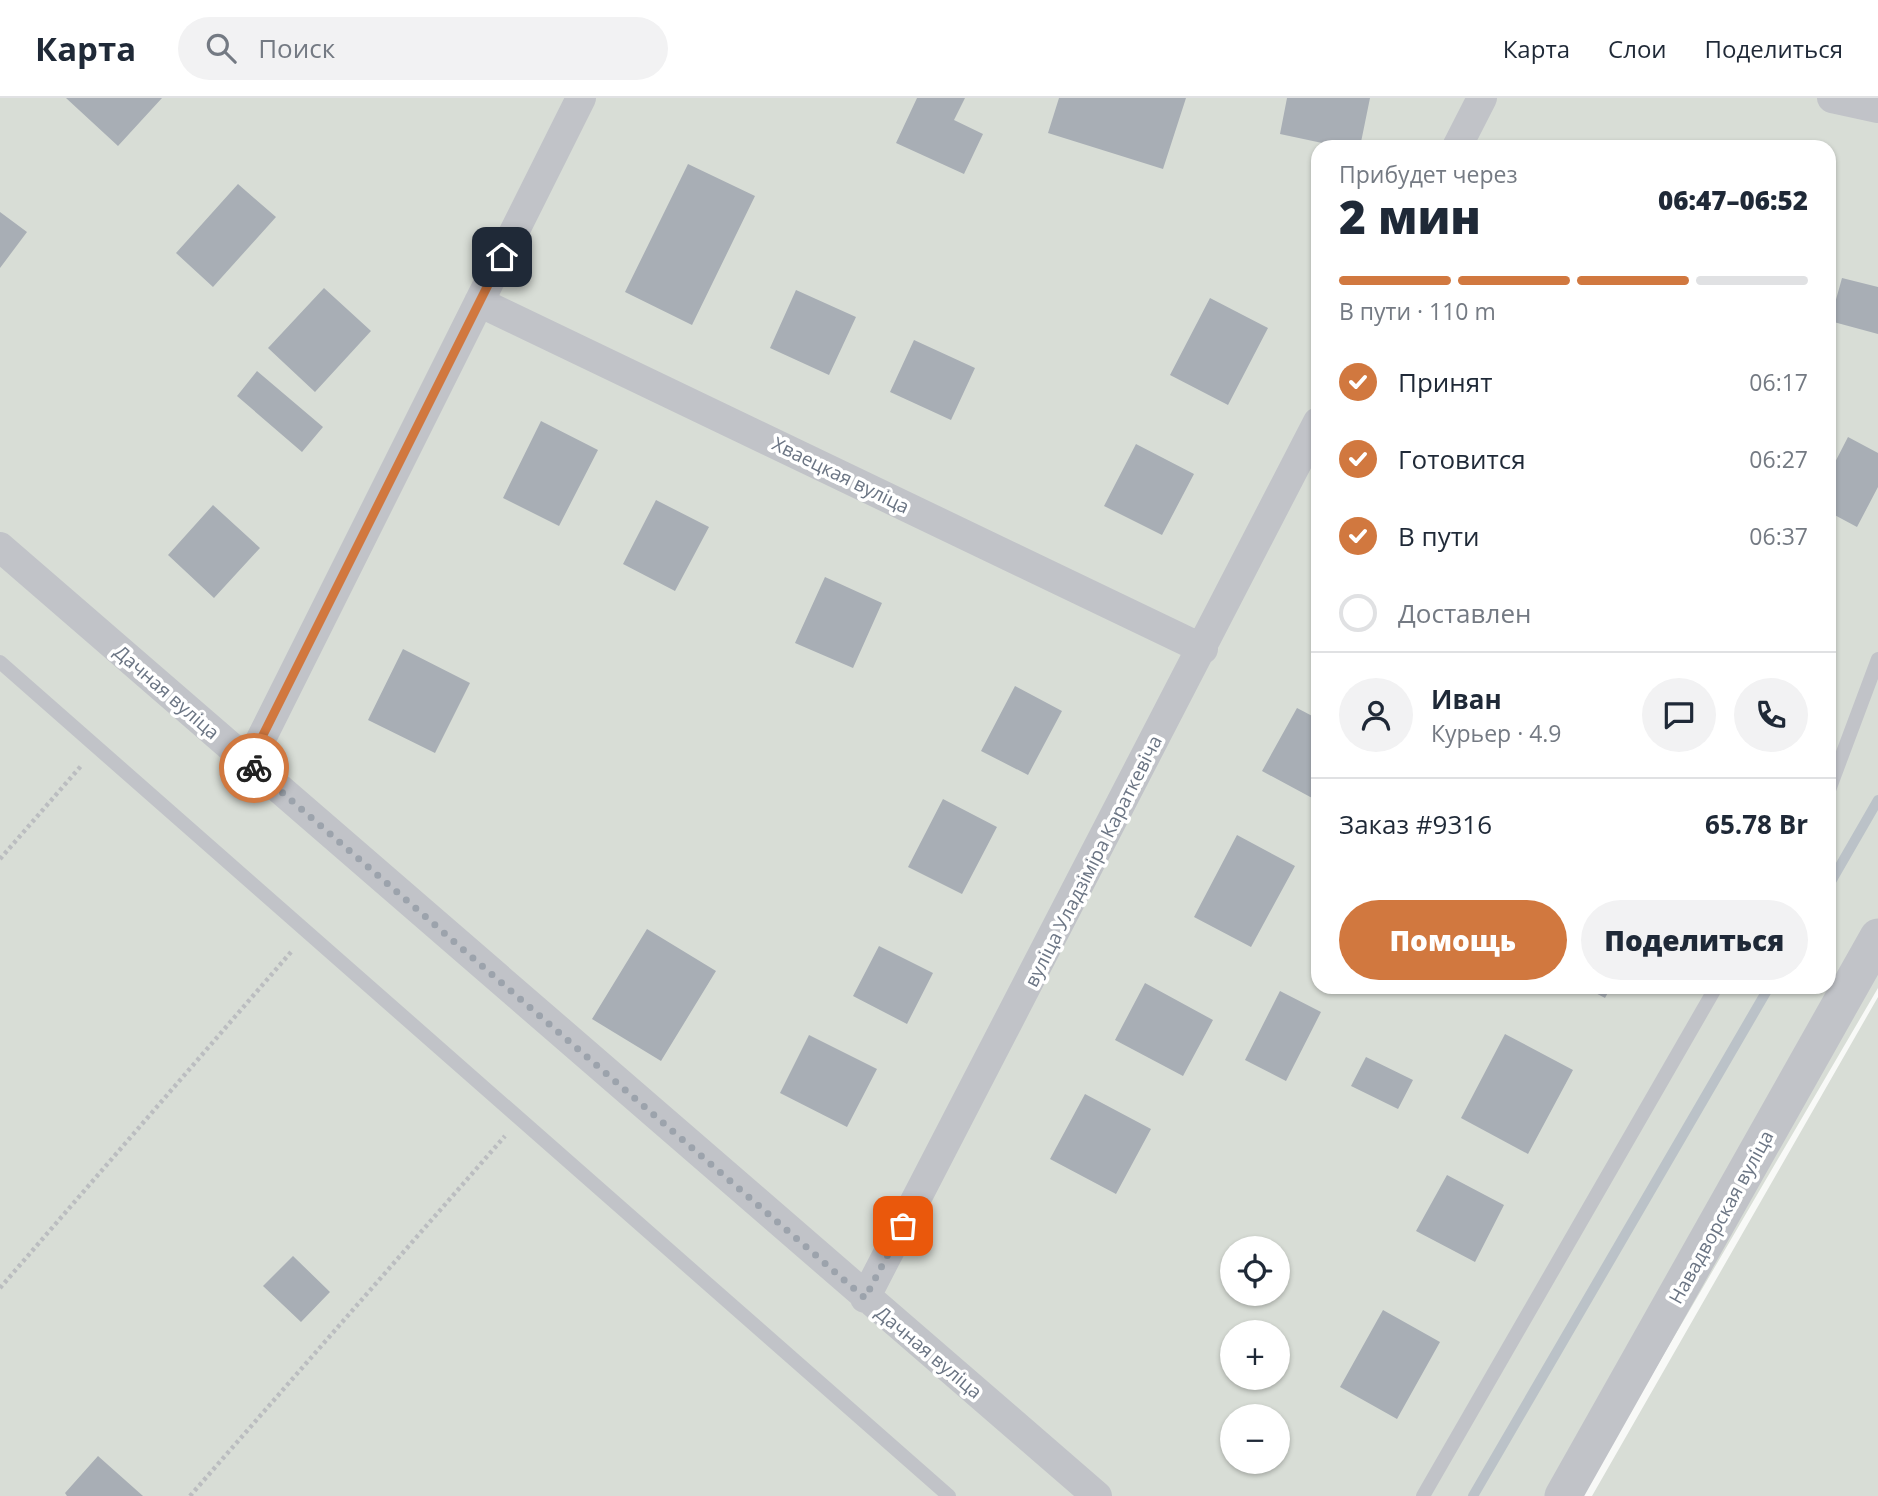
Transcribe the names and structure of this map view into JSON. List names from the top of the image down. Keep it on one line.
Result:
{"streets":{"street":["Хваецкая вуліца","Дачная вуліца","вуліца Уладзіміра Караткевіча","Навадворская вуліца"]},"crossings":[["Хваецкая вуліца","вуліца Уладзіміра Караткевіча"],["Дачная вуліца","вуліца Уладзіміра Караткевіча"]],"page":{"header":"Карта","search":"Поиск","nav":["Карта","Слои","Поделиться"],"heading":["2 мин","Прибудет через","06:47–06:52"],"panel":["Иван","Курьер · 4.9","Заказ #9316","65.78 Br"],"bar":"В пути · 110 m","list":[["Принят","06:17"],["Готовится","06:27"],["В пути","06:37"],"Доставлен"],"buttons":["Помощь","Поделиться"],"map_buttons":["+","−"]}}
